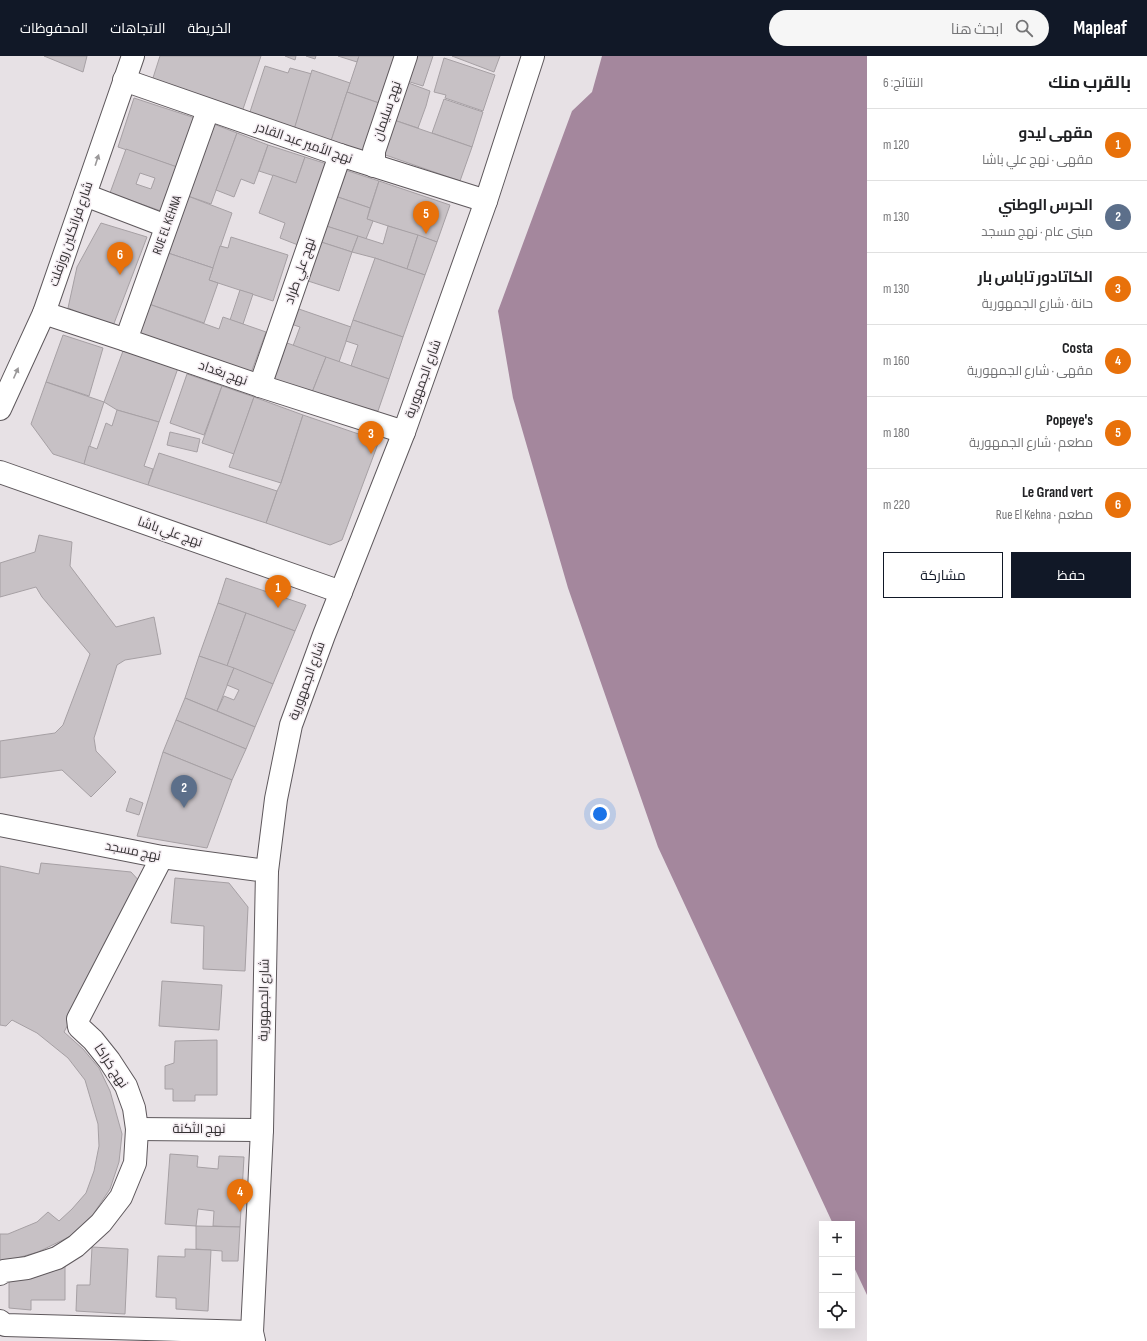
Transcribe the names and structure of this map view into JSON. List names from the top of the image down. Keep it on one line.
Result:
{"streets":{"street":["نهج سليمان","نهج الأمير عبد القادر","RUE EL KEHNA","شارع فرانكلين روزفلت","نهج علي طراد","نهج بغداد","شارع الجمهورية","نهج علي باشا","نهج مسجد","نهج كراكا","نهج الثكنة"]},"crossings":[["نهج سليمان","نهج الأمير عبد القادر"],["نهج الأمير عبد القادر","RUE EL KEHNA"],["نهج الأمير عبد القادر","شارع فرانكلين روزفلت"],["نهج الأمير عبد القادر","نهج علي طراد"],["نهج الأمير عبد القادر","شارع الجمهورية"],["RUE EL KEHNA","نهج بغداد"],["شارع فرانكلين روزفلت","نهج بغداد"],["نهج علي طراد","نهج بغداد"],["نهج بغداد","شارع الجمهورية"],["شارع الجمهورية","نهج علي باشا"],["شارع الجمهورية","نهج مسجد"],["شارع الجمهورية","نهج الثكنة"],["نهج مسجد","نهج كراكا"],["نهج كراكا","نهج الثكنة"]],"one_way":["شارع فرانكلين روزفلت"],"page":{"header":"Mapleaf","search":"ابحث هنا","nav":["الخريطة","الاتجاهات","المحفوظات"],"heading":["بالقرب منك","النتائج: 6"],"list":[{"mark":"1","name":"مقهى ليدو","note":"مقهى · نهج علي باشا","value":"120 m"},{"mark":"2","name":"الحرس الوطني","note":"مبنى عام · نهج مسجد","value":"130 m"},{"mark":"3","name":"الكاتادور تاباس بار","note":"حانة · شارع الجمهورية","value":"130 m"},{"mark":"4","name":"Costa","note":"مقهى · شارع الجمهورية","value":"160 m"},{"mark":"5","name":"Popeye's","note":"مطعم · شارع الجمهورية","value":"180 m"},{"mark":"6","name":"Le Grand vert","note":"مطعم · Rue El Kehna","value":"220 m"}],"pins":["5","6","3","1","2","4"],"buttons":["حفظ","مشاركة"],"map_buttons":["+","−"]}}
